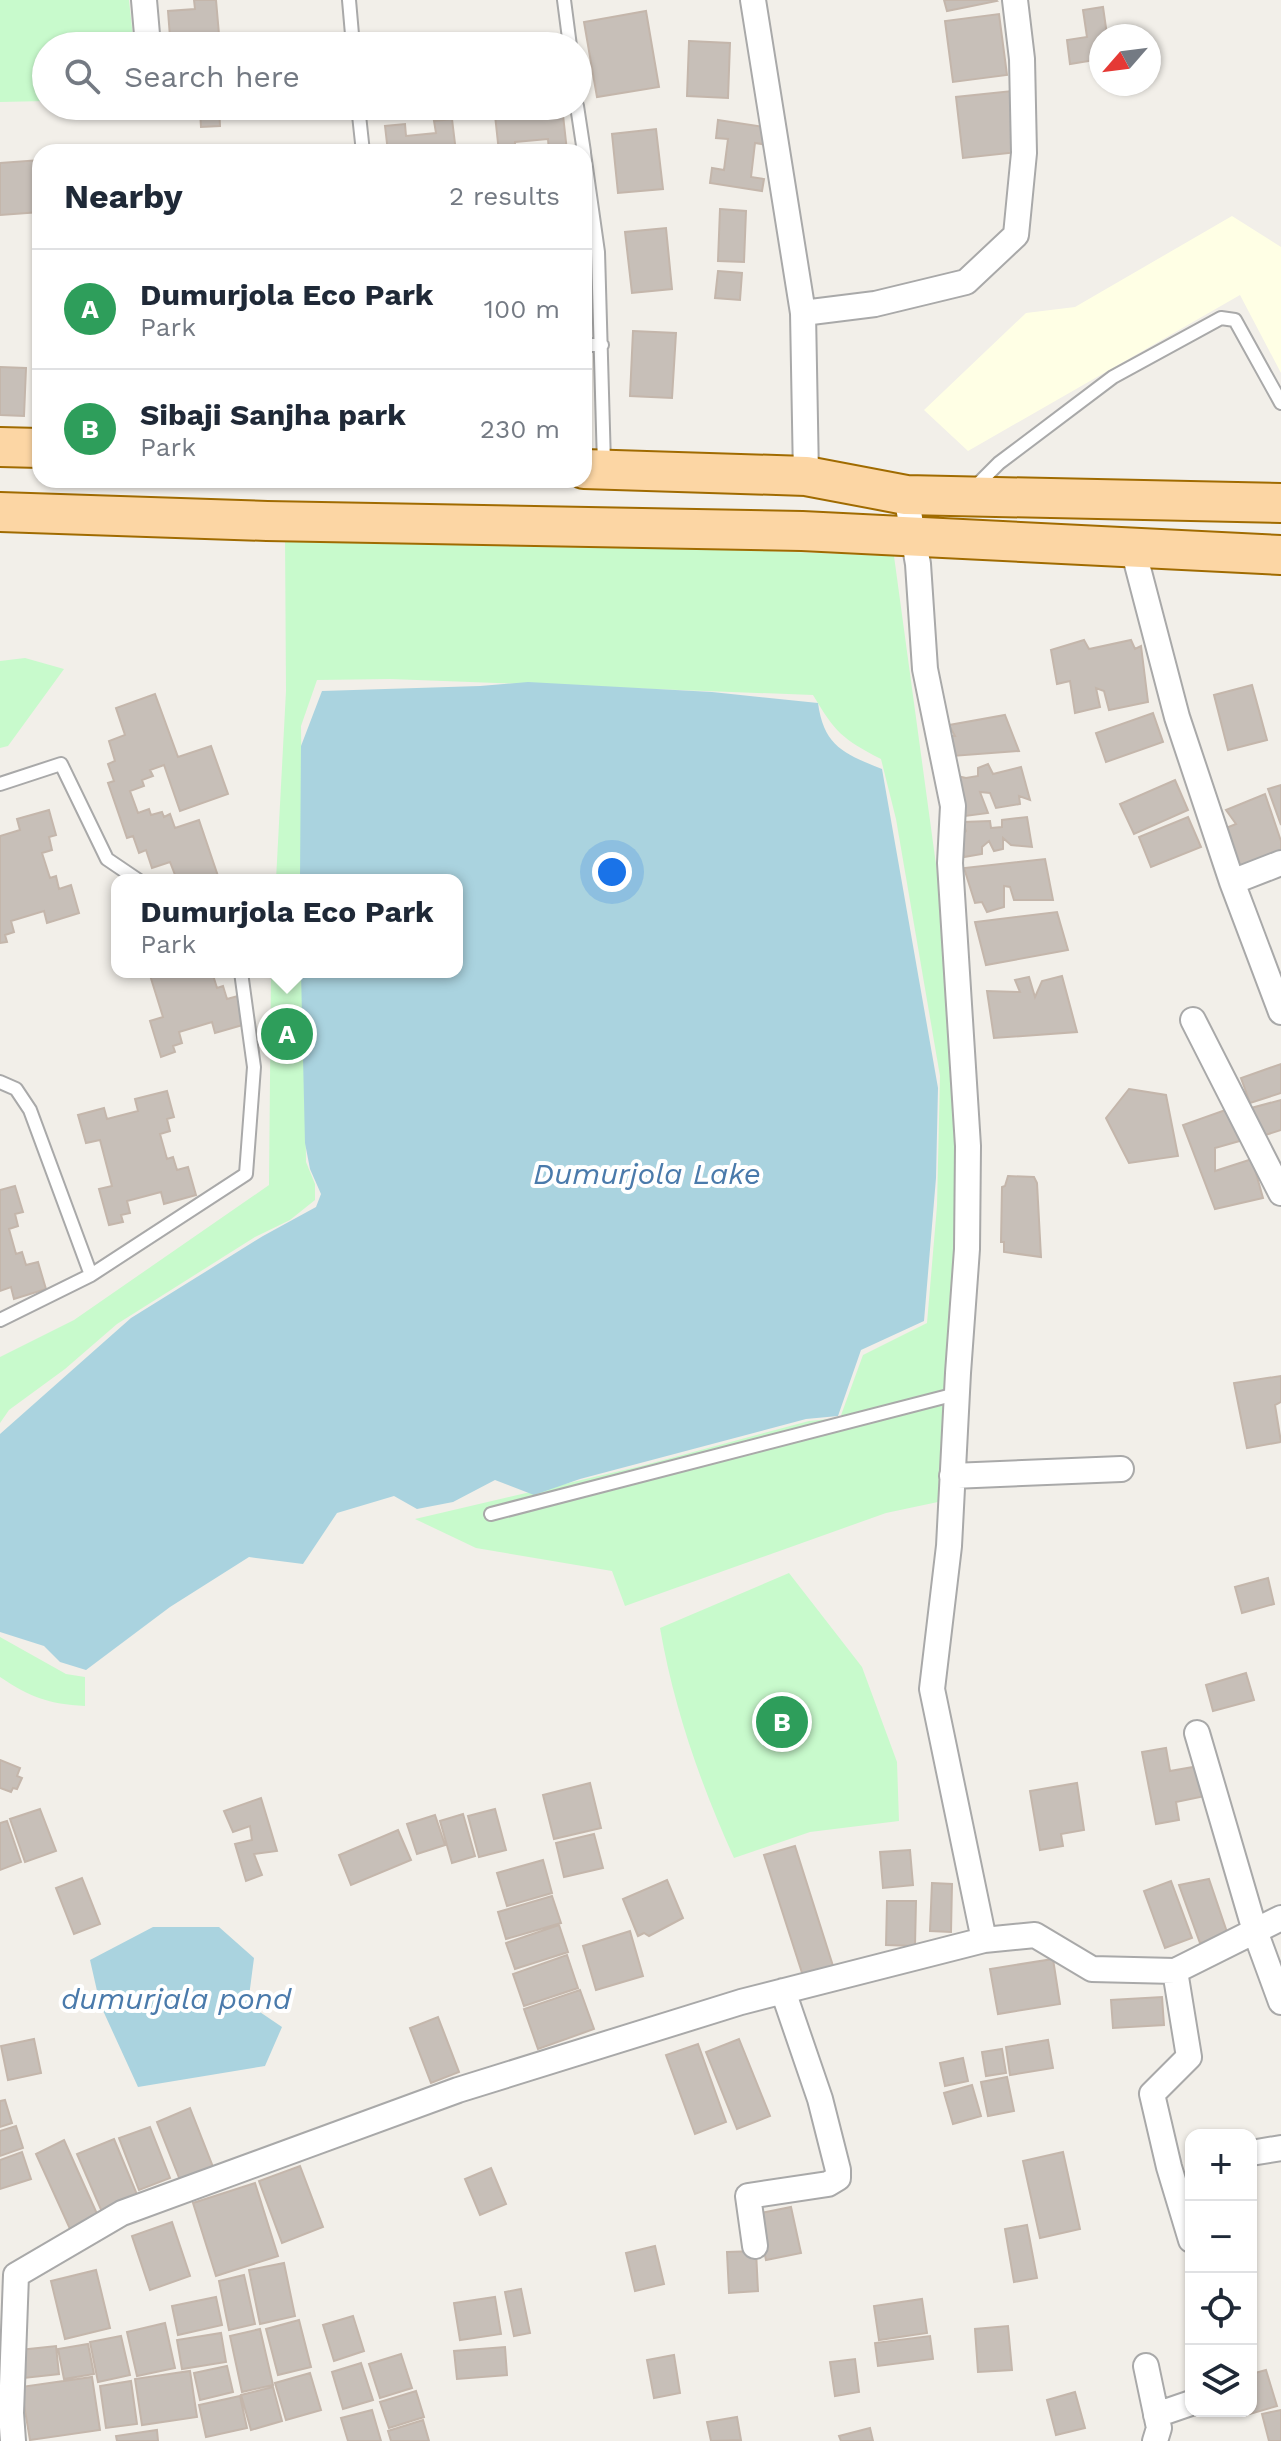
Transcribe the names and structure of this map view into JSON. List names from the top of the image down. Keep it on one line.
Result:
{"water":["Dumurjola Lake","dumurjala pond"],"north":"bottom left","page":{"search":"Search here","heading":["Nearby","2 results"],"list":[{"mark":"A","name":"Dumurjola Eco Park","note":"Park","value":"100 m"},{"mark":"B","name":"Sibaji Sanjha park","note":"Park","value":"230 m"}],"popup":["Dumurjola Eco Park","Park"],"pins":["A","B"],"map_buttons":["+","−"]}}
